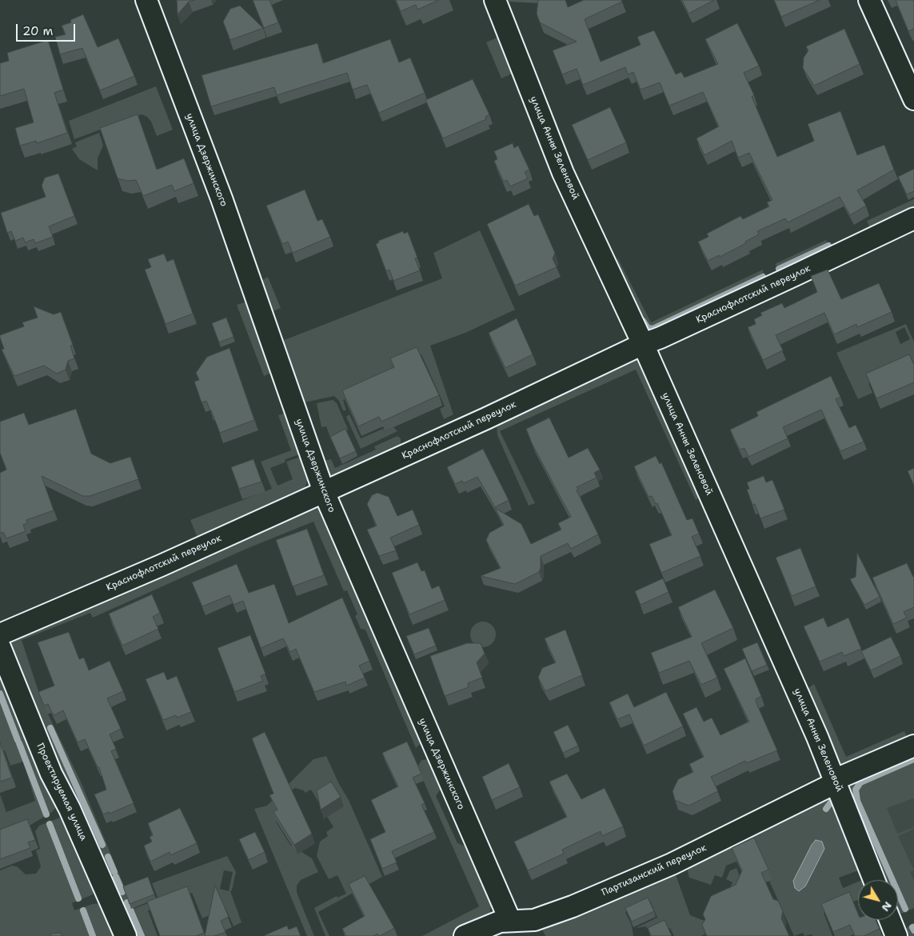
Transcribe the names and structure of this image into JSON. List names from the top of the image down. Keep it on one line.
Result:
{"streets":{"street":["улица Анны Зеленовой","улица Дзержинского","Краснофлотский переулок","Проектируемая улица","Партизанский переулок"]},"crossings":[["улица Анны Зеленовой","Краснофлотский переулок"],["улица Анны Зеленовой","Партизанский переулок"],["улица Дзержинского","Краснофлотский переулок"],["улица Дзержинского","Партизанский переулок"]],"scale_bar":"20 m","north":"bottom right"}
